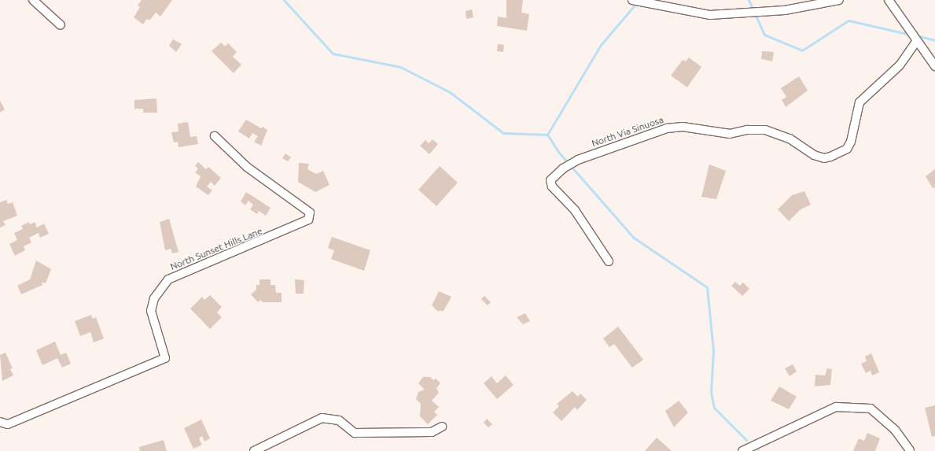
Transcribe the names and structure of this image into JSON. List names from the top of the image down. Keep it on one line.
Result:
{"streets":{"street":["North Via Sinuosa","North Sunset Hills Lane"]}}
